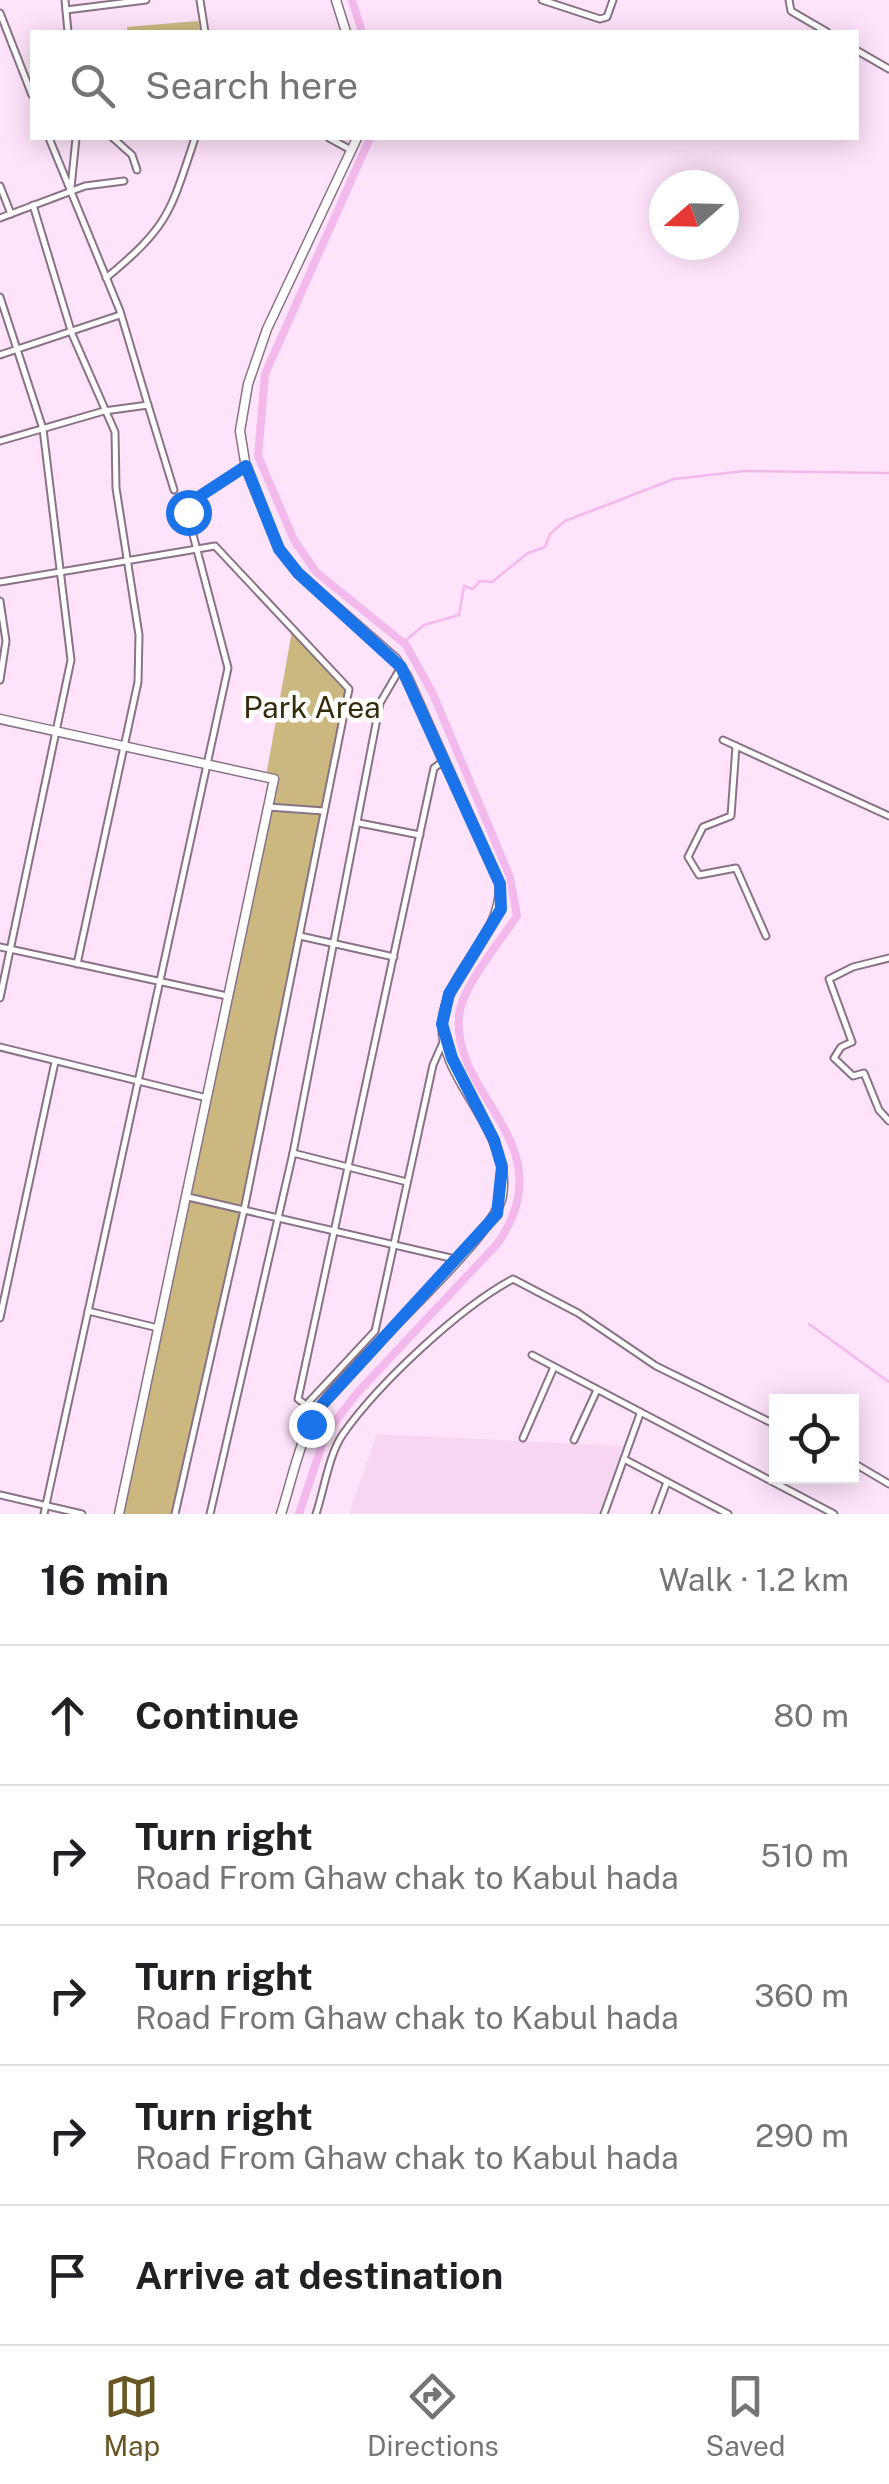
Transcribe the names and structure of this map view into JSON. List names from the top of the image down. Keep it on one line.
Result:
{"parks":["Park Area"],"north":"left","page":{"search":"Search here","heading":["16 min","Walk · 1.2 km"],"list":[["Continue","80 m"],["Turn right","Road From Ghaw chak to Kabul hada","510 m"],["Turn right","Road From Ghaw chak to Kabul hada","360 m"],["Turn right","Road From Ghaw chak to Kabul hada","290 m"],"Arrive at destination"],"nav":["Map","Directions","Saved"]}}
